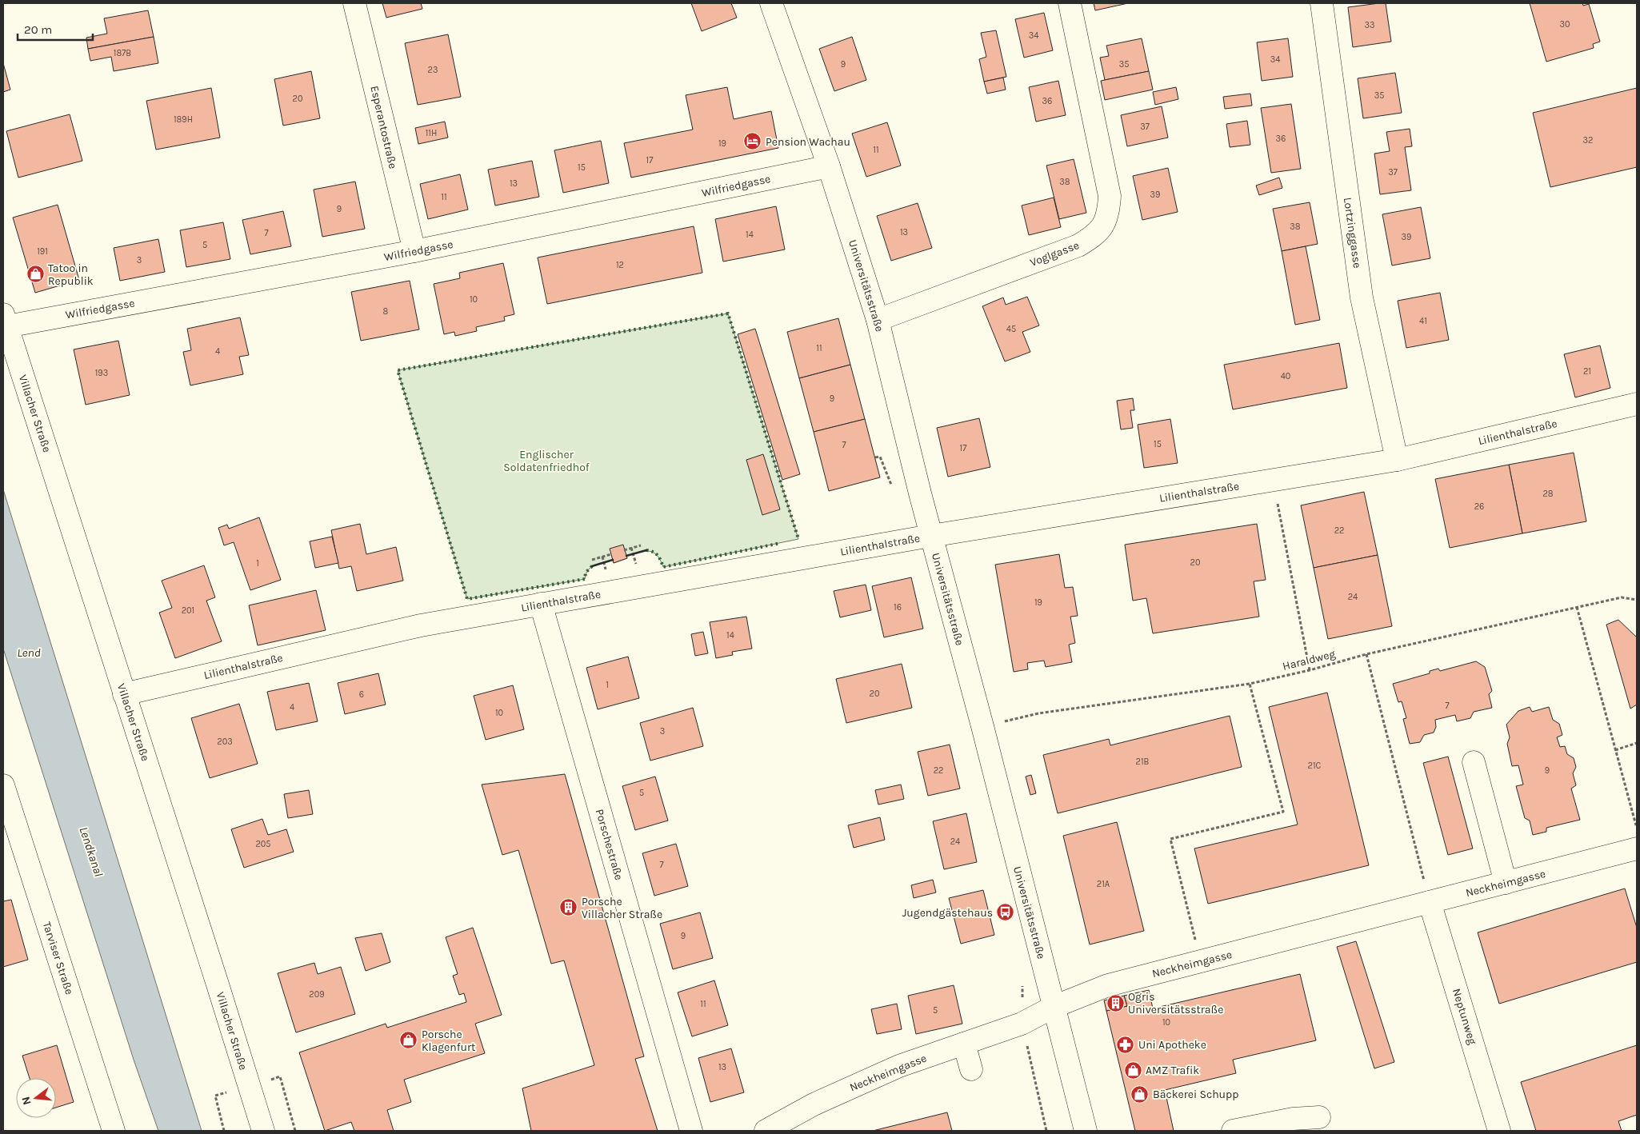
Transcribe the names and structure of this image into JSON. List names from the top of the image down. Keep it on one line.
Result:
{"streets":{"street":["Esperantostraße","Wilfriedgasse","Lortzinggasse","Voglgasse","Universitätsstraße","Villacher Straße","Lilienthalstraße","Porschestraße","Neckheimgasse","Tarviser Straße","Neptunweg"],"path":["Haraldweg"]},"crossings":[["Esperantostraße","Wilfriedgasse"],["Wilfriedgasse","Universitätsstraße"],["Wilfriedgasse","Villacher Straße"],["Lortzinggasse","Lilienthalstraße"],["Voglgasse","Universitätsstraße"],["Universitätsstraße","Lilienthalstraße"],["Universitätsstraße","Haraldweg"],["Universitätsstraße","Neckheimgasse"],["Villacher Straße","Lilienthalstraße"],["Lilienthalstraße","Porschestraße"],["Neckheimgasse","Neptunweg"]],"water":["Lend","Lendkanal"],"parks":["Englischer Soldatenfriedhof"],"places":{"hotel":["Pension Wachau"],"shop":["Tatoo in Republik","Porsche Klagenfurt","AMZ Trafik","Bäckerei Schupp"],"building":["Porsche Villacher Straße","Ogris Universitätsstraße"],"bus stop":["Jugendgästehaus"],"pharmacy":["Uni Apotheke"]},"house_numbers":["30","33","34","187B","34","9","35","23","35","20","36","189H","37","11H","36","32","19","11","17","15","37","38","13","39","11","9","38","13","7","14","39","5","191","3","12","10","8","41","45","11","4","21","193","40","9","15","7","17","28","26","22","20","1","24","19","16","201","14","1","20","6","7","4","10","3","203","21B","21C","22","9","5","24","205","7","21A","9","209","11","5","10","13"],"scale_bar":"20 m","north":"left"}
